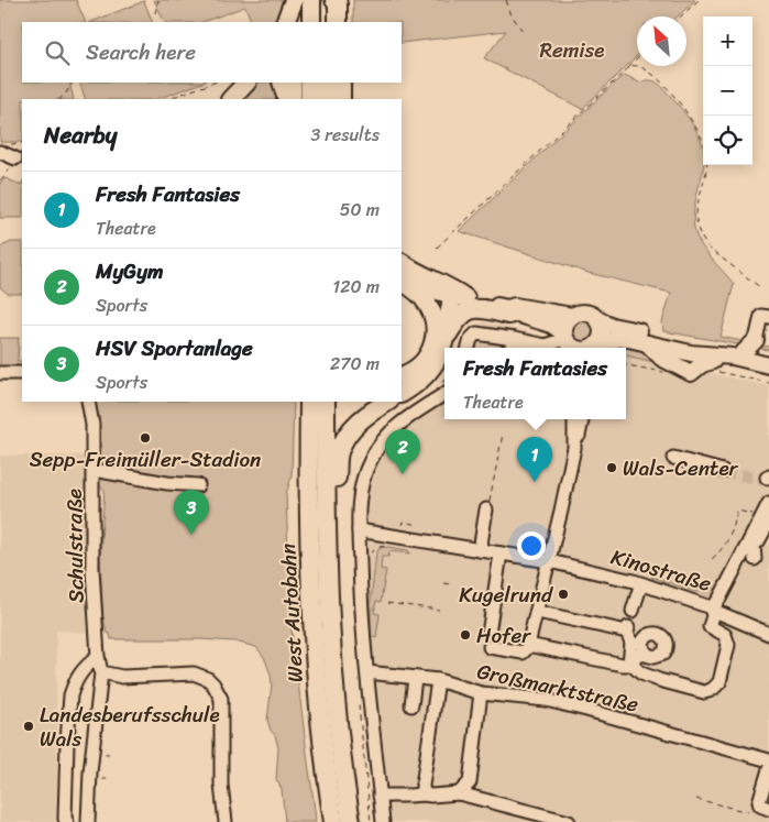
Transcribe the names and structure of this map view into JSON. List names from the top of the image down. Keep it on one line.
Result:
{"streets":{"highway":["West Autobahn"],"street":["Schulstraße","Kinostraße","Großmarktstraße"]},"parks":["Remise"],"places":["Sepp-Freimüller-Stadion","Wals-Center","Kugelrund","Hofer","Landesberufsschule Wals"],"north":"top left","page":{"map_buttons":["+","−"],"search":"Search here","heading":["Nearby","3 results"],"list":[{"mark":"1","name":"Fresh Fantasies","note":"Theatre","value":"50 m"},{"mark":"2","name":"MyGym","note":"Sports","value":"120 m"},{"mark":"3","name":"HSV Sportanlage","note":"Sports","value":"270 m"}],"popup":["Fresh Fantasies","Theatre"],"pins":["2","1","3"]}}
